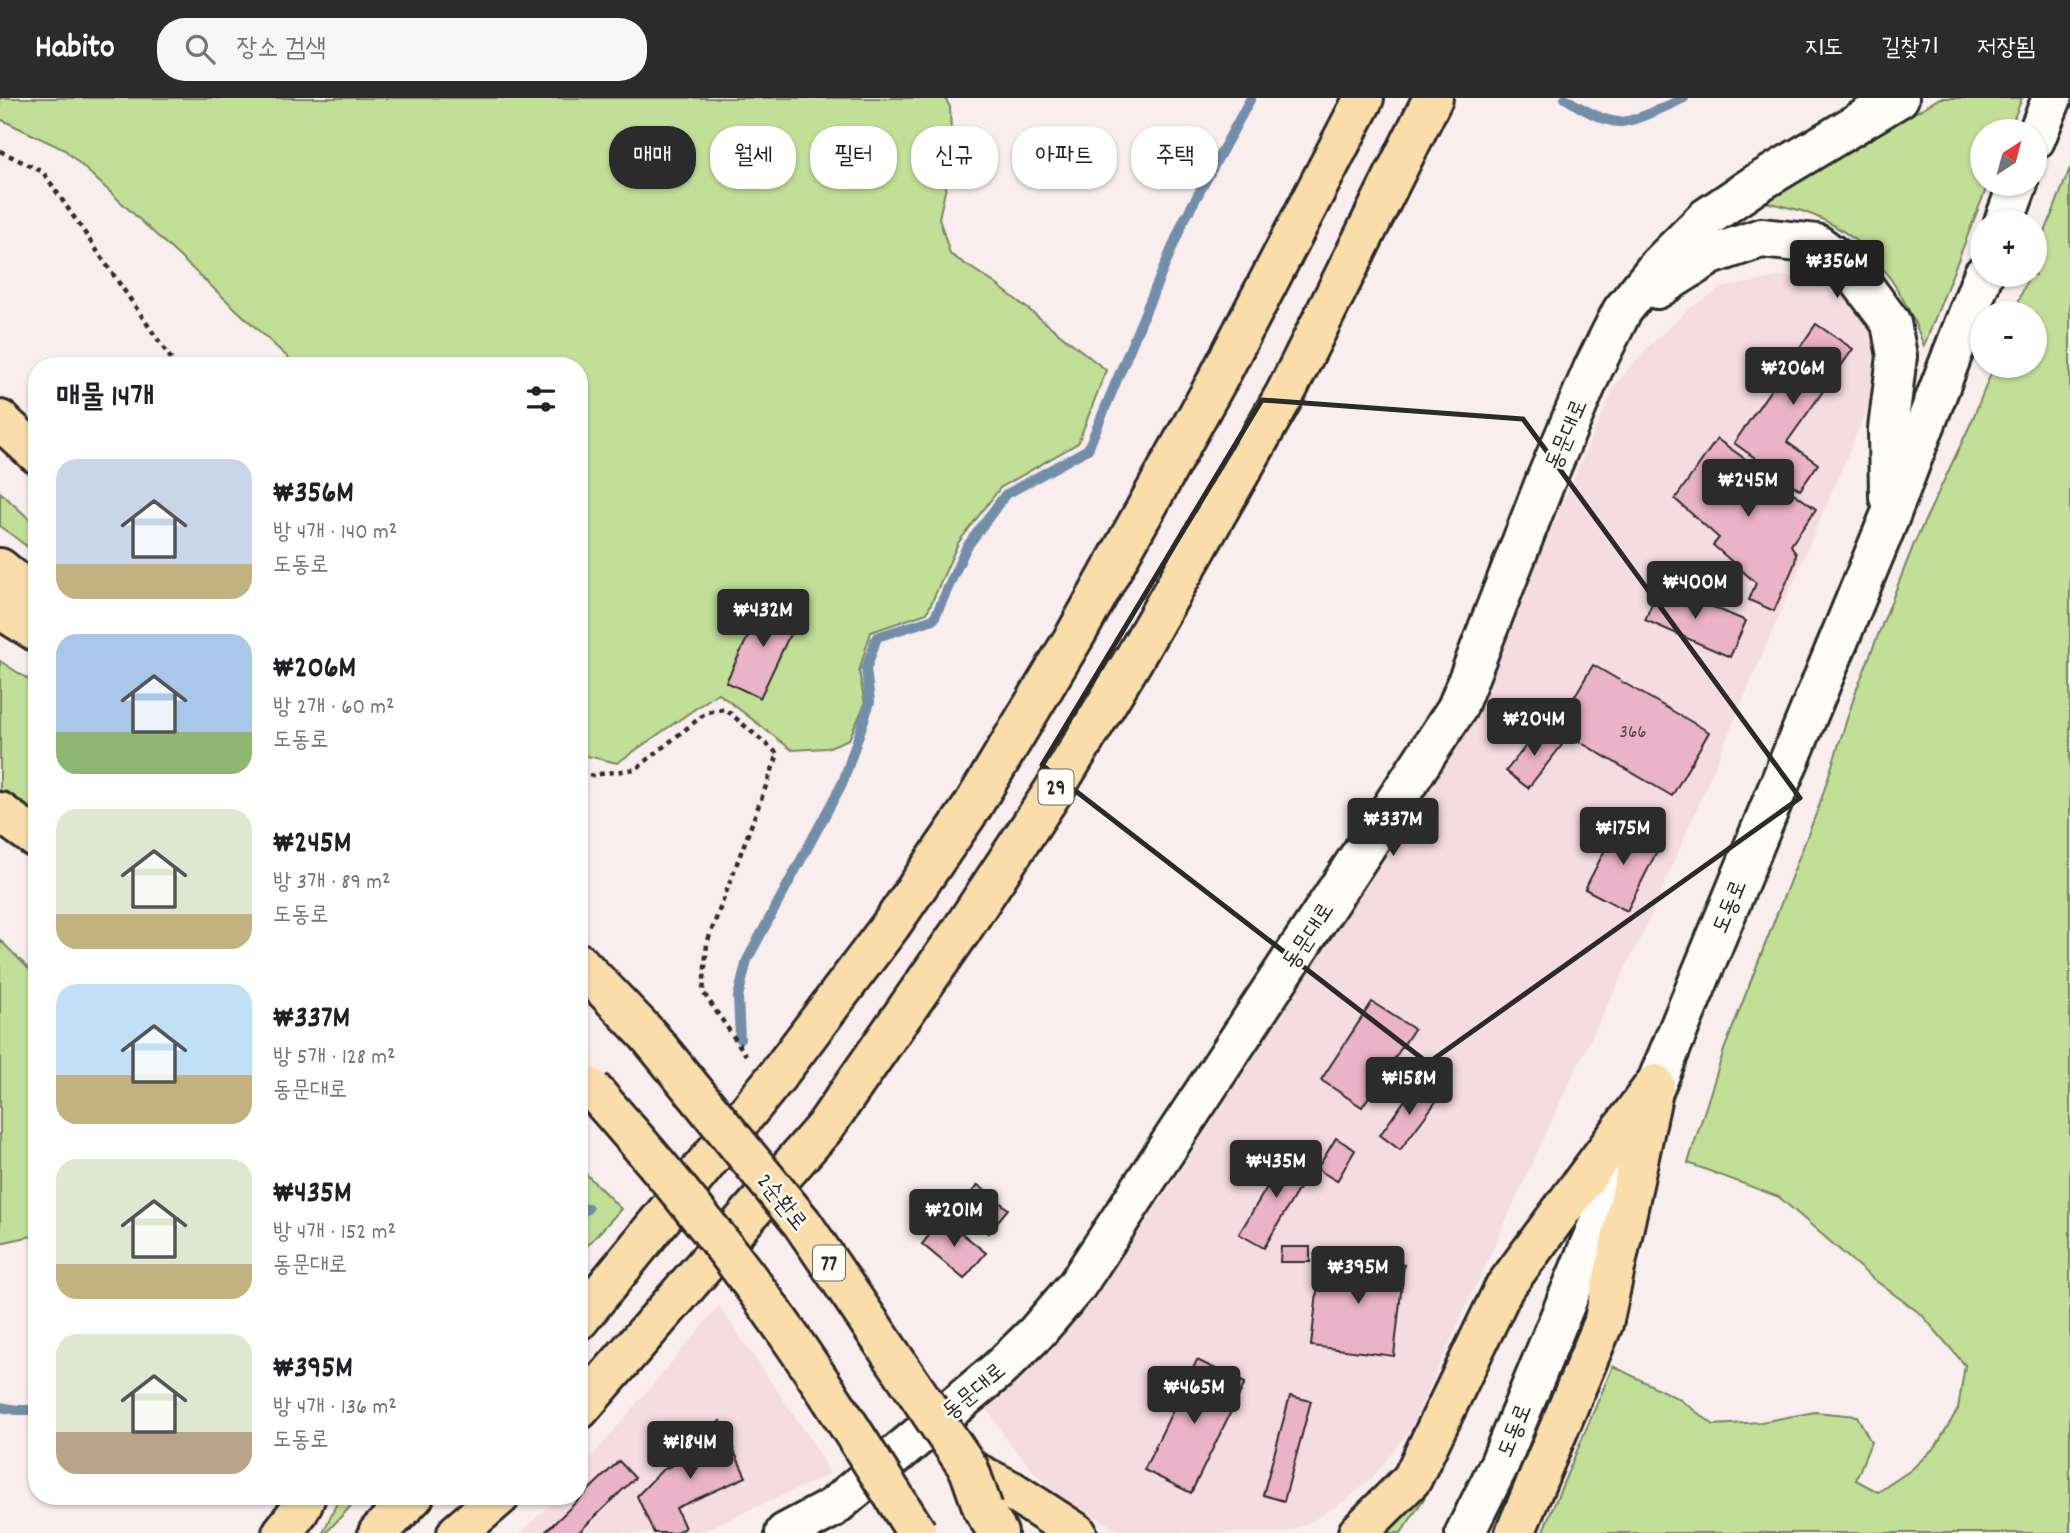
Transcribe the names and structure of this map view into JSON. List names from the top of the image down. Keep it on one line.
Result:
{"streets":{"main road":["동문대로","29","도동로","2순환로","77"]},"house_numbers":["366"],"north":"top right","page":{"header":"Habito","search":"장소 검색","nav":["지도","길찾기","저장됨"],"map_buttons":["+","−"],"chip":["매매","월세","필터","신규","아파트","주택"],"price":["₩356M","₩206M","₩245M","₩400M","₩432M","₩204M","₩337M","₩175M","₩158M","₩435M","₩201M","₩395M","₩465M","₩184M"],"heading":"매물 14개","list":[{"name":"₩356M","note":"방 4개 · 140 m² · 도동로"},{"name":"₩206M","note":"방 2개 · 60 m² · 도동로"},{"name":"₩245M","note":"방 3개 · 89 m² · 도동로"},{"name":"₩337M","note":"방 5개 · 128 m² · 동문대로"},{"name":"₩435M","note":"방 4개 · 152 m² · 동문대로"},{"name":"₩395M","note":"방 4개 · 136 m² · 도동로"}]}}
